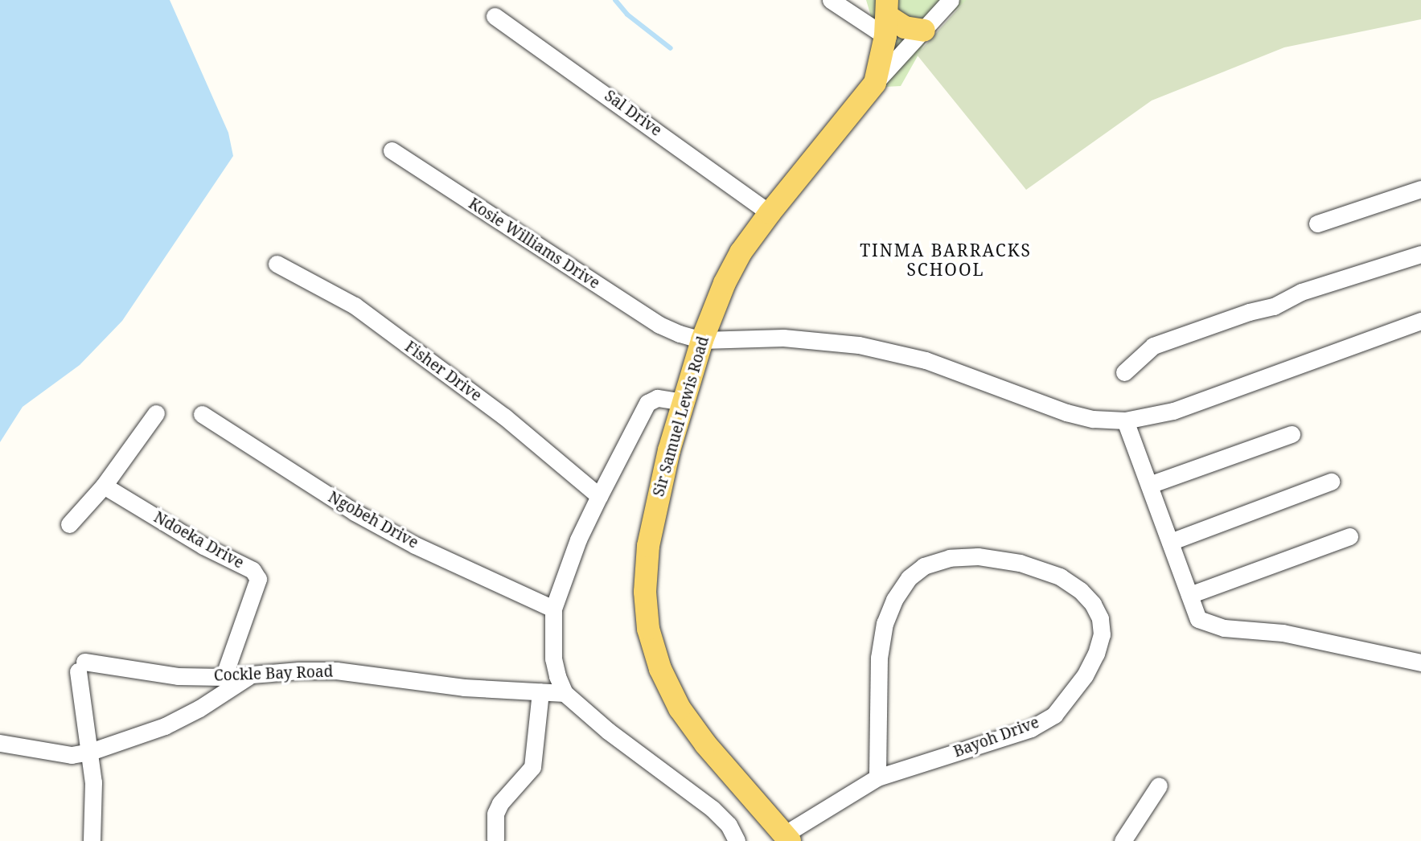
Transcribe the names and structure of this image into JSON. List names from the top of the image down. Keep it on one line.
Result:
{"streets":{"main road":["Sir Samuel Lewis Road"],"street":["Sal Drive","Kosie Williams Drive","Fisher Drive","Ngobeh Drive","Ndoeka Drive","Cockle Bay Road","Bayoh Drive"]},"crossings":[["Sal Drive","Sir Samuel Lewis Road"],["Kosie Williams Drive","Sir Samuel Lewis Road"],["Sir Samuel Lewis Road","Bayoh Drive"],["Ndoeka Drive","Cockle Bay Road"]],"districts":["TINMA BARRACKS SCHOOL"]}
